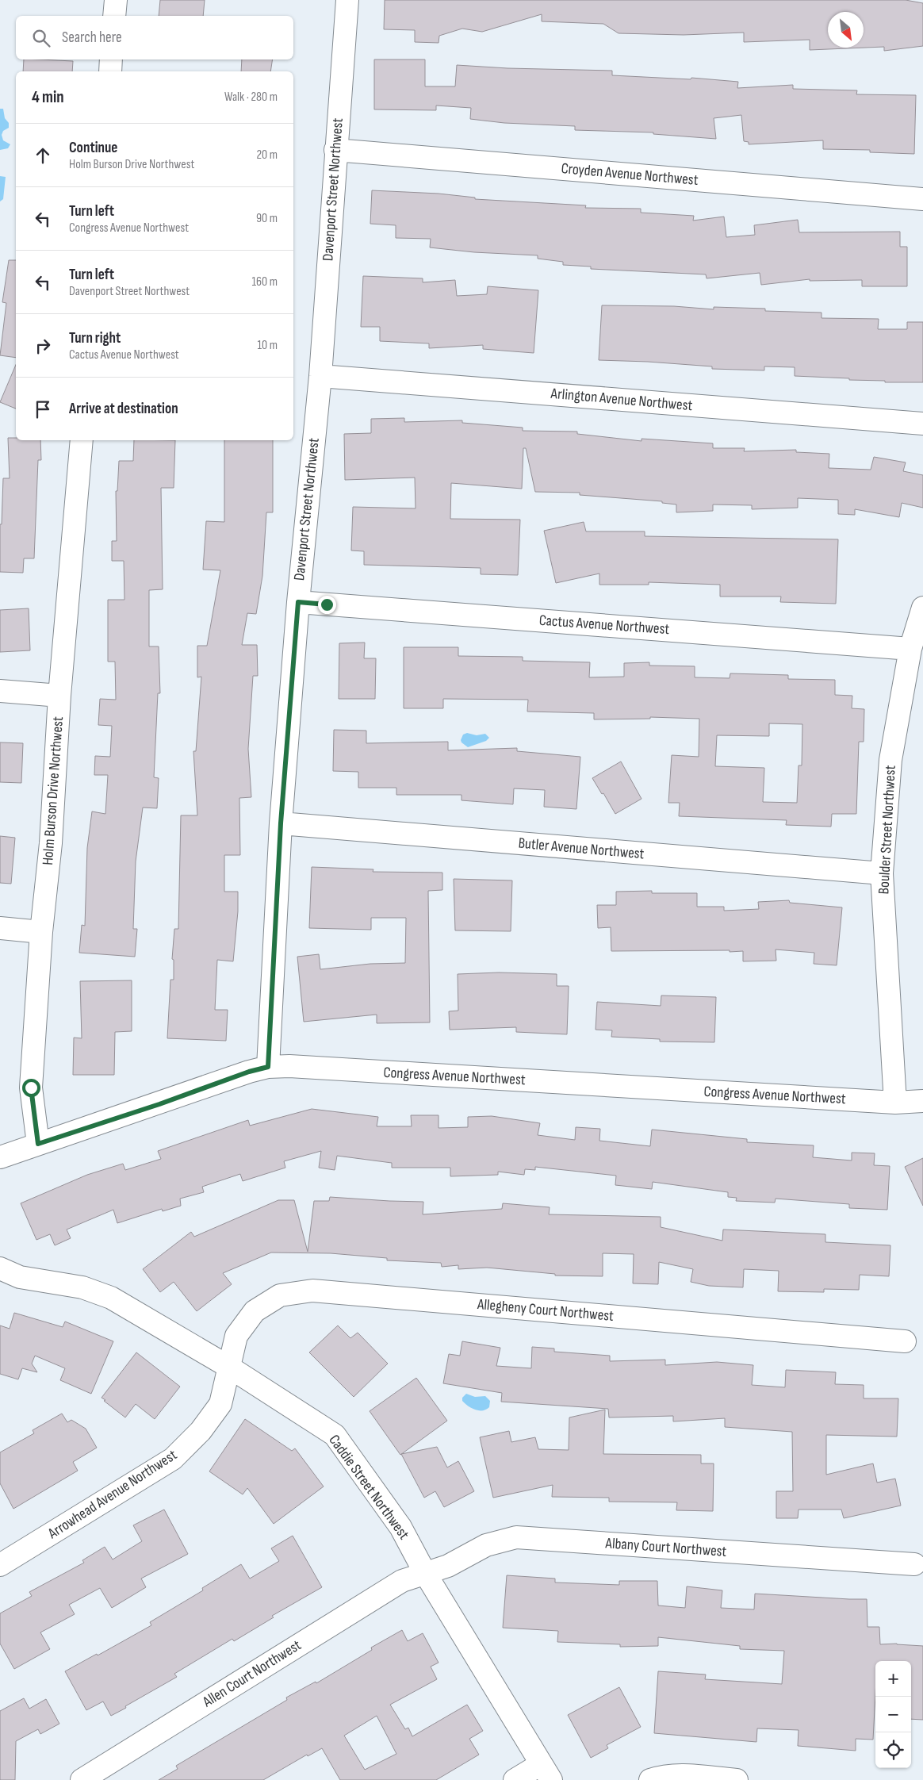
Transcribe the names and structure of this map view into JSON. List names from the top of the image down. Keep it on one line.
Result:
{"streets":{"street":["Croyden Avenue Northwest","Davenport Street Northwest","Arlington Avenue Northwest","Cactus Avenue Northwest","Holm Burson Drive Northwest","Boulder Street Northwest","Butler Avenue Northwest","Congress Avenue Northwest","Allegheny Court Northwest","Caddie Street Northwest","Arrowhead Avenue Northwest","Albany Court Northwest","Allen Court Northwest"]},"crossings":[["Croyden Avenue Northwest","Davenport Street Northwest"],["Davenport Street Northwest","Arlington Avenue Northwest"],["Davenport Street Northwest","Cactus Avenue Northwest"],["Davenport Street Northwest","Butler Avenue Northwest"],["Davenport Street Northwest","Congress Avenue Northwest"],["Cactus Avenue Northwest","Boulder Street Northwest"],["Holm Burson Drive Northwest","Congress Avenue Northwest"],["Boulder Street Northwest","Butler Avenue Northwest"],["Boulder Street Northwest","Congress Avenue Northwest"],["Allegheny Court Northwest","Caddie Street Northwest"],["Allegheny Court Northwest","Arrowhead Avenue Northwest"],["Caddie Street Northwest","Arrowhead Avenue Northwest"],["Caddie Street Northwest","Albany Court Northwest"],["Caddie Street Northwest","Allen Court Northwest"],["Albany Court Northwest","Allen Court Northwest"]],"north":"bottom right","page":{"search":"Search here","heading":["4 min","Walk · 280 m"],"list":[["Continue","Holm Burson Drive Northwest","20 m"],["Turn left","Congress Avenue Northwest","90 m"],["Turn left","Davenport Street Northwest","160 m"],["Turn right","Cactus Avenue Northwest","10 m"],"Arrive at destination"],"map_buttons":["+","−"]}}
